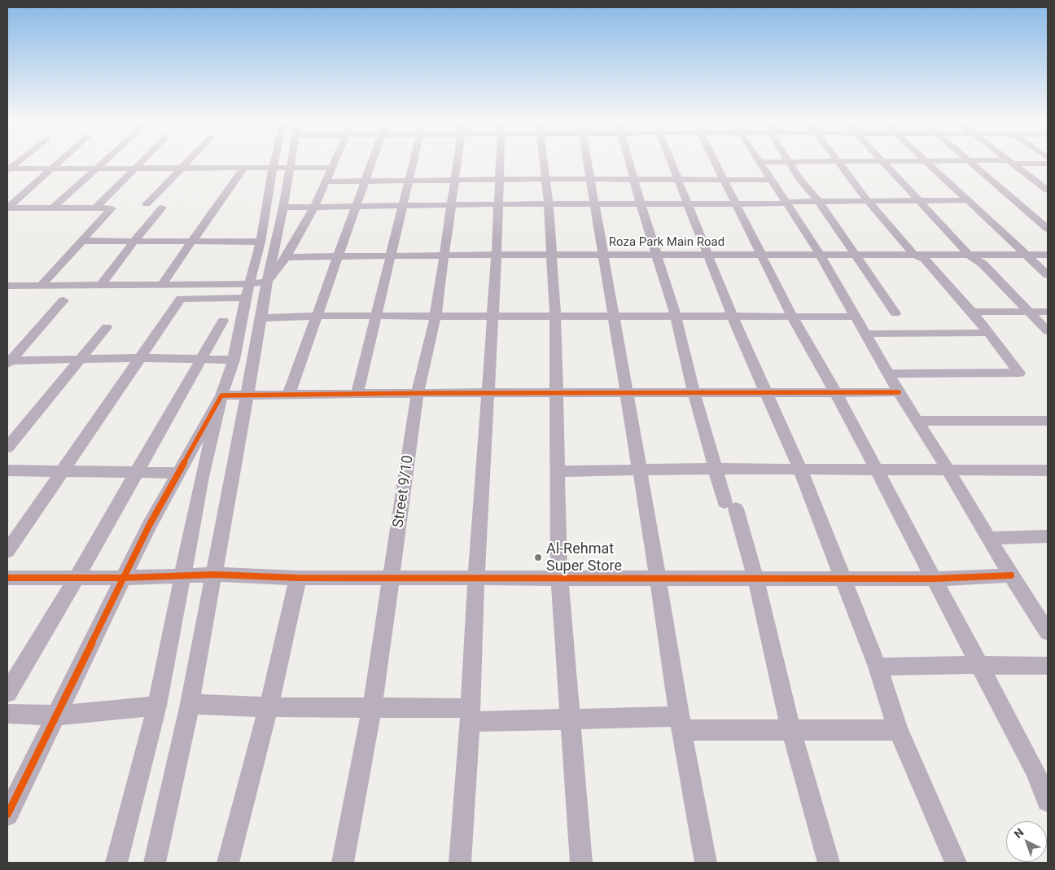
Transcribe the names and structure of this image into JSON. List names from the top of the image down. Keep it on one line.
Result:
{"streets":{"street":["Roza Park Main Road","Street 9/10"]},"crossings":[["Roza Park Main Road","Street 9/10"]],"places":["Al-Rehmat Super Store"],"north":"top left"}
